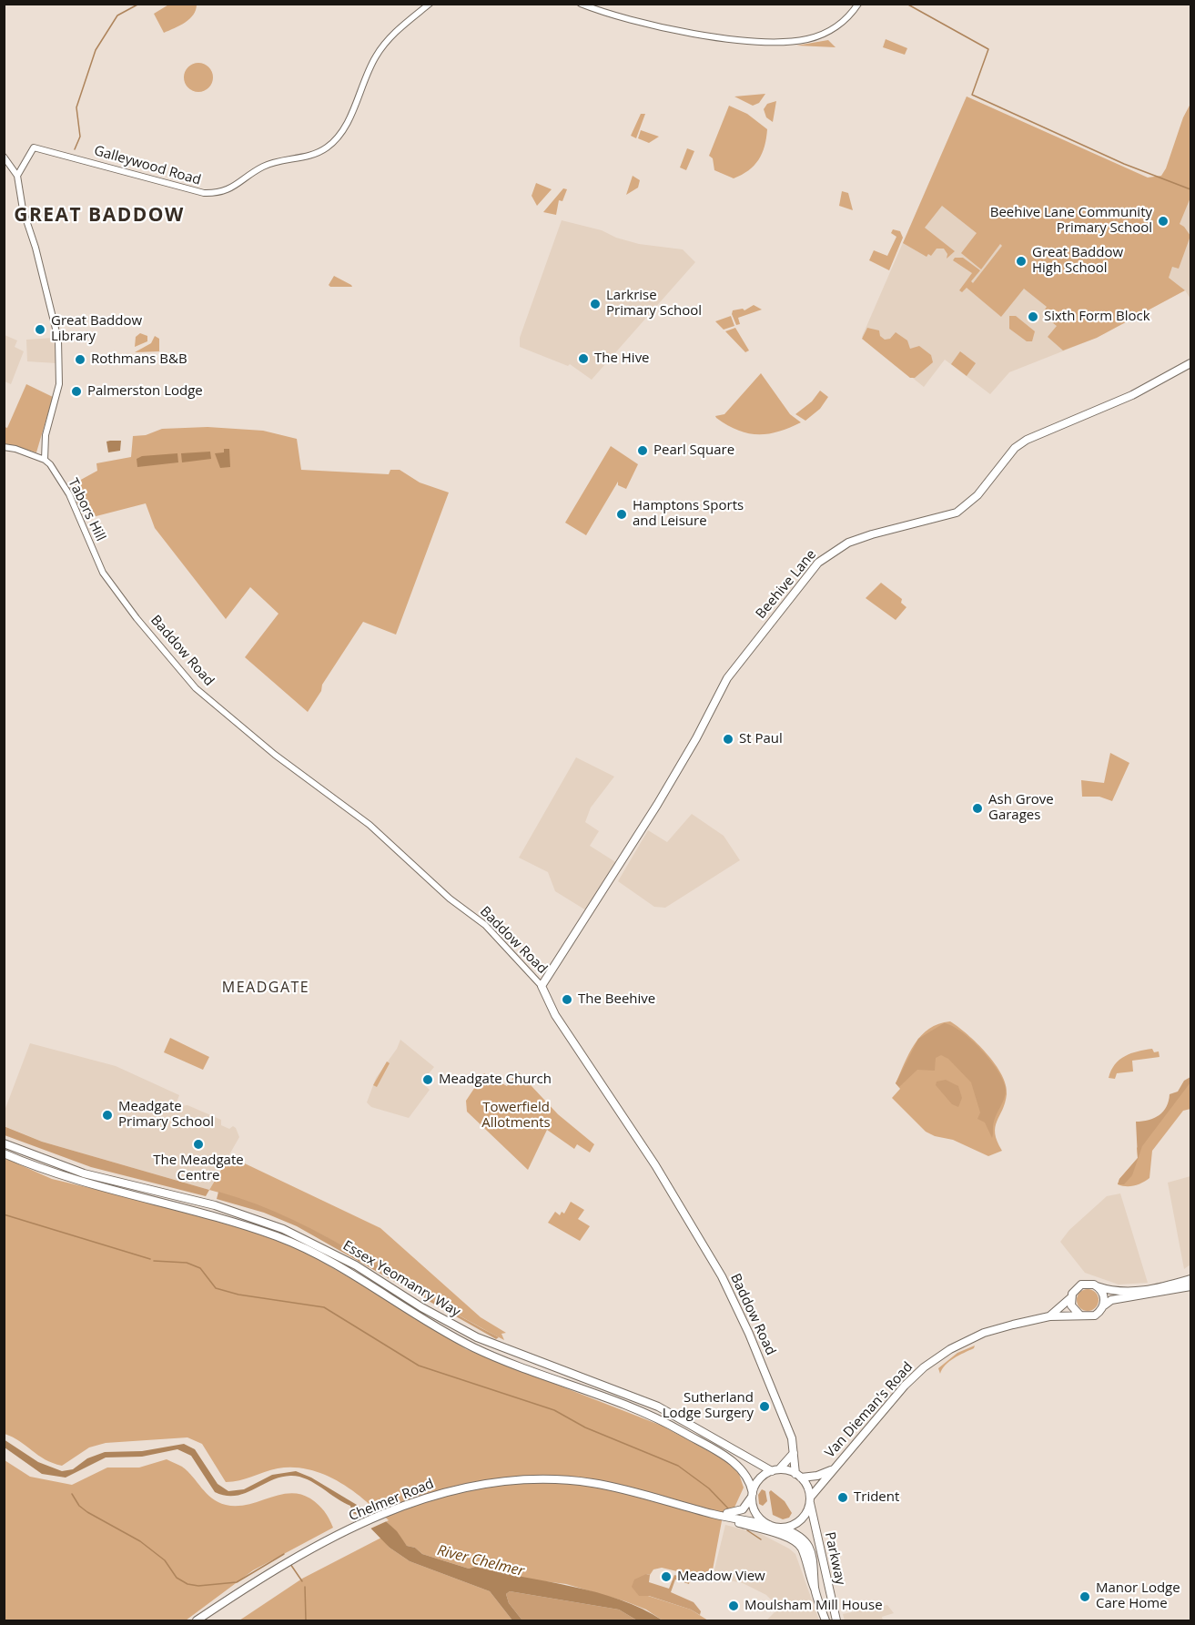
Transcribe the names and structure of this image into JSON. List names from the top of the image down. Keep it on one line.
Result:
{"streets":{"main road":["Beehive Lane","Baddow Road","Essex Yeomanry Way","Van Dieman's Road","Chelmer Road","Parkway"],"street":["Galleywood Road","Tabors Hill"]},"crossings":[["Tabors Hill","Baddow Road"],["Beehive Lane","Baddow Road"],["Baddow Road","Essex Yeomanry Way"],["Baddow Road","Van Dieman's Road"],["Baddow Road","Chelmer Road"],["Baddow Road","Parkway"],["Essex Yeomanry Way","Van Dieman's Road"],["Essex Yeomanry Way","Chelmer Road"],["Essex Yeomanry Way","Parkway"],["Van Dieman's Road","Chelmer Road"],["Van Dieman's Road","Parkway"],["Chelmer Road","Parkway"]],"districts":["GREAT BADDOW","MEADGATE"],"water":["River Chelmer"],"parks":["Towerfield Allotments"],"places":["Beehive Lane Community Primary School","Great Baddow High School","Larkrise Primary School","Sixth Form Block","Great Baddow Library","The Hive","Rothmans B&B","Palmerston Lodge","Pearl Square","Hamptons Sports and Leisure","St Paul","Ash Grove Garages","The Beehive","Meadgate Church","Meadgate Primary School","The Meadgate Centre","Sutherland Lodge Surgery","Trident","Meadow View","Manor Lodge Care Home","Moulsham Mill House"]}
